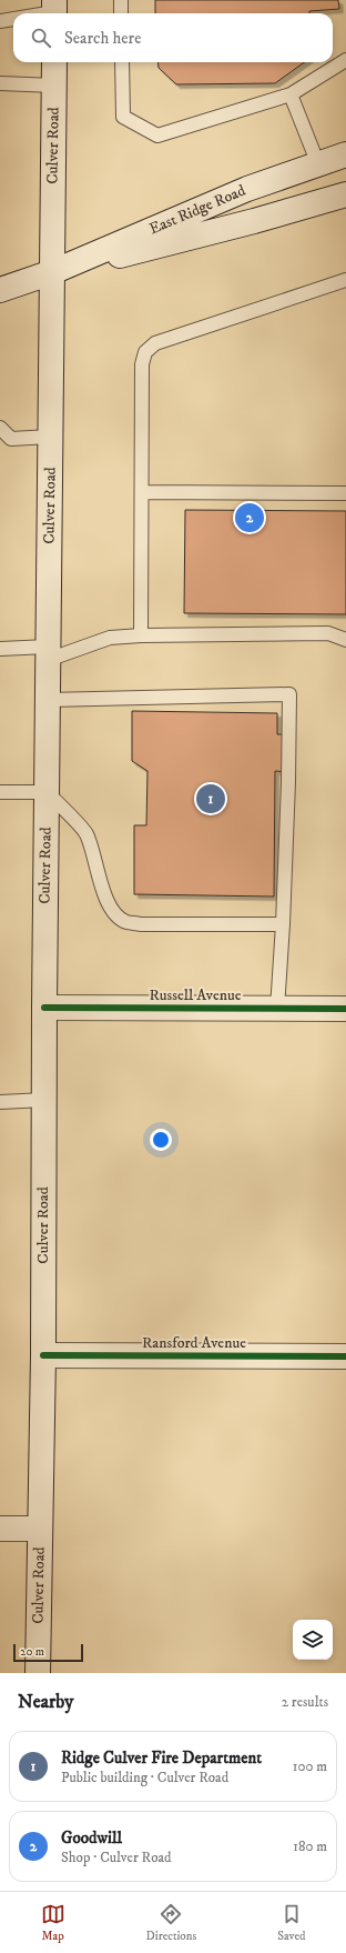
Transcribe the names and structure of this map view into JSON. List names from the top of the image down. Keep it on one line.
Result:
{"streets":{"main road":["Culver Road","East Ridge Road","Russell Avenue","Ransford Avenue"]},"crossings":[["Culver Road","East Ridge Road"],["Culver Road","Russell Avenue"],["Culver Road","Ransford Avenue"]],"scale_bar":"20 m","page":{"search":"Search here","pins":["2","1"],"scale":"20 m","heading":["Nearby","2 results"],"list":[{"mark":"1","name":"Ridge Culver Fire Department","note":"Public building · Culver Road","value":"100 m"},{"mark":"2","name":"Goodwill","note":"Shop · Culver Road","value":"180 m"}],"nav":["Map","Directions","Saved"]}}
